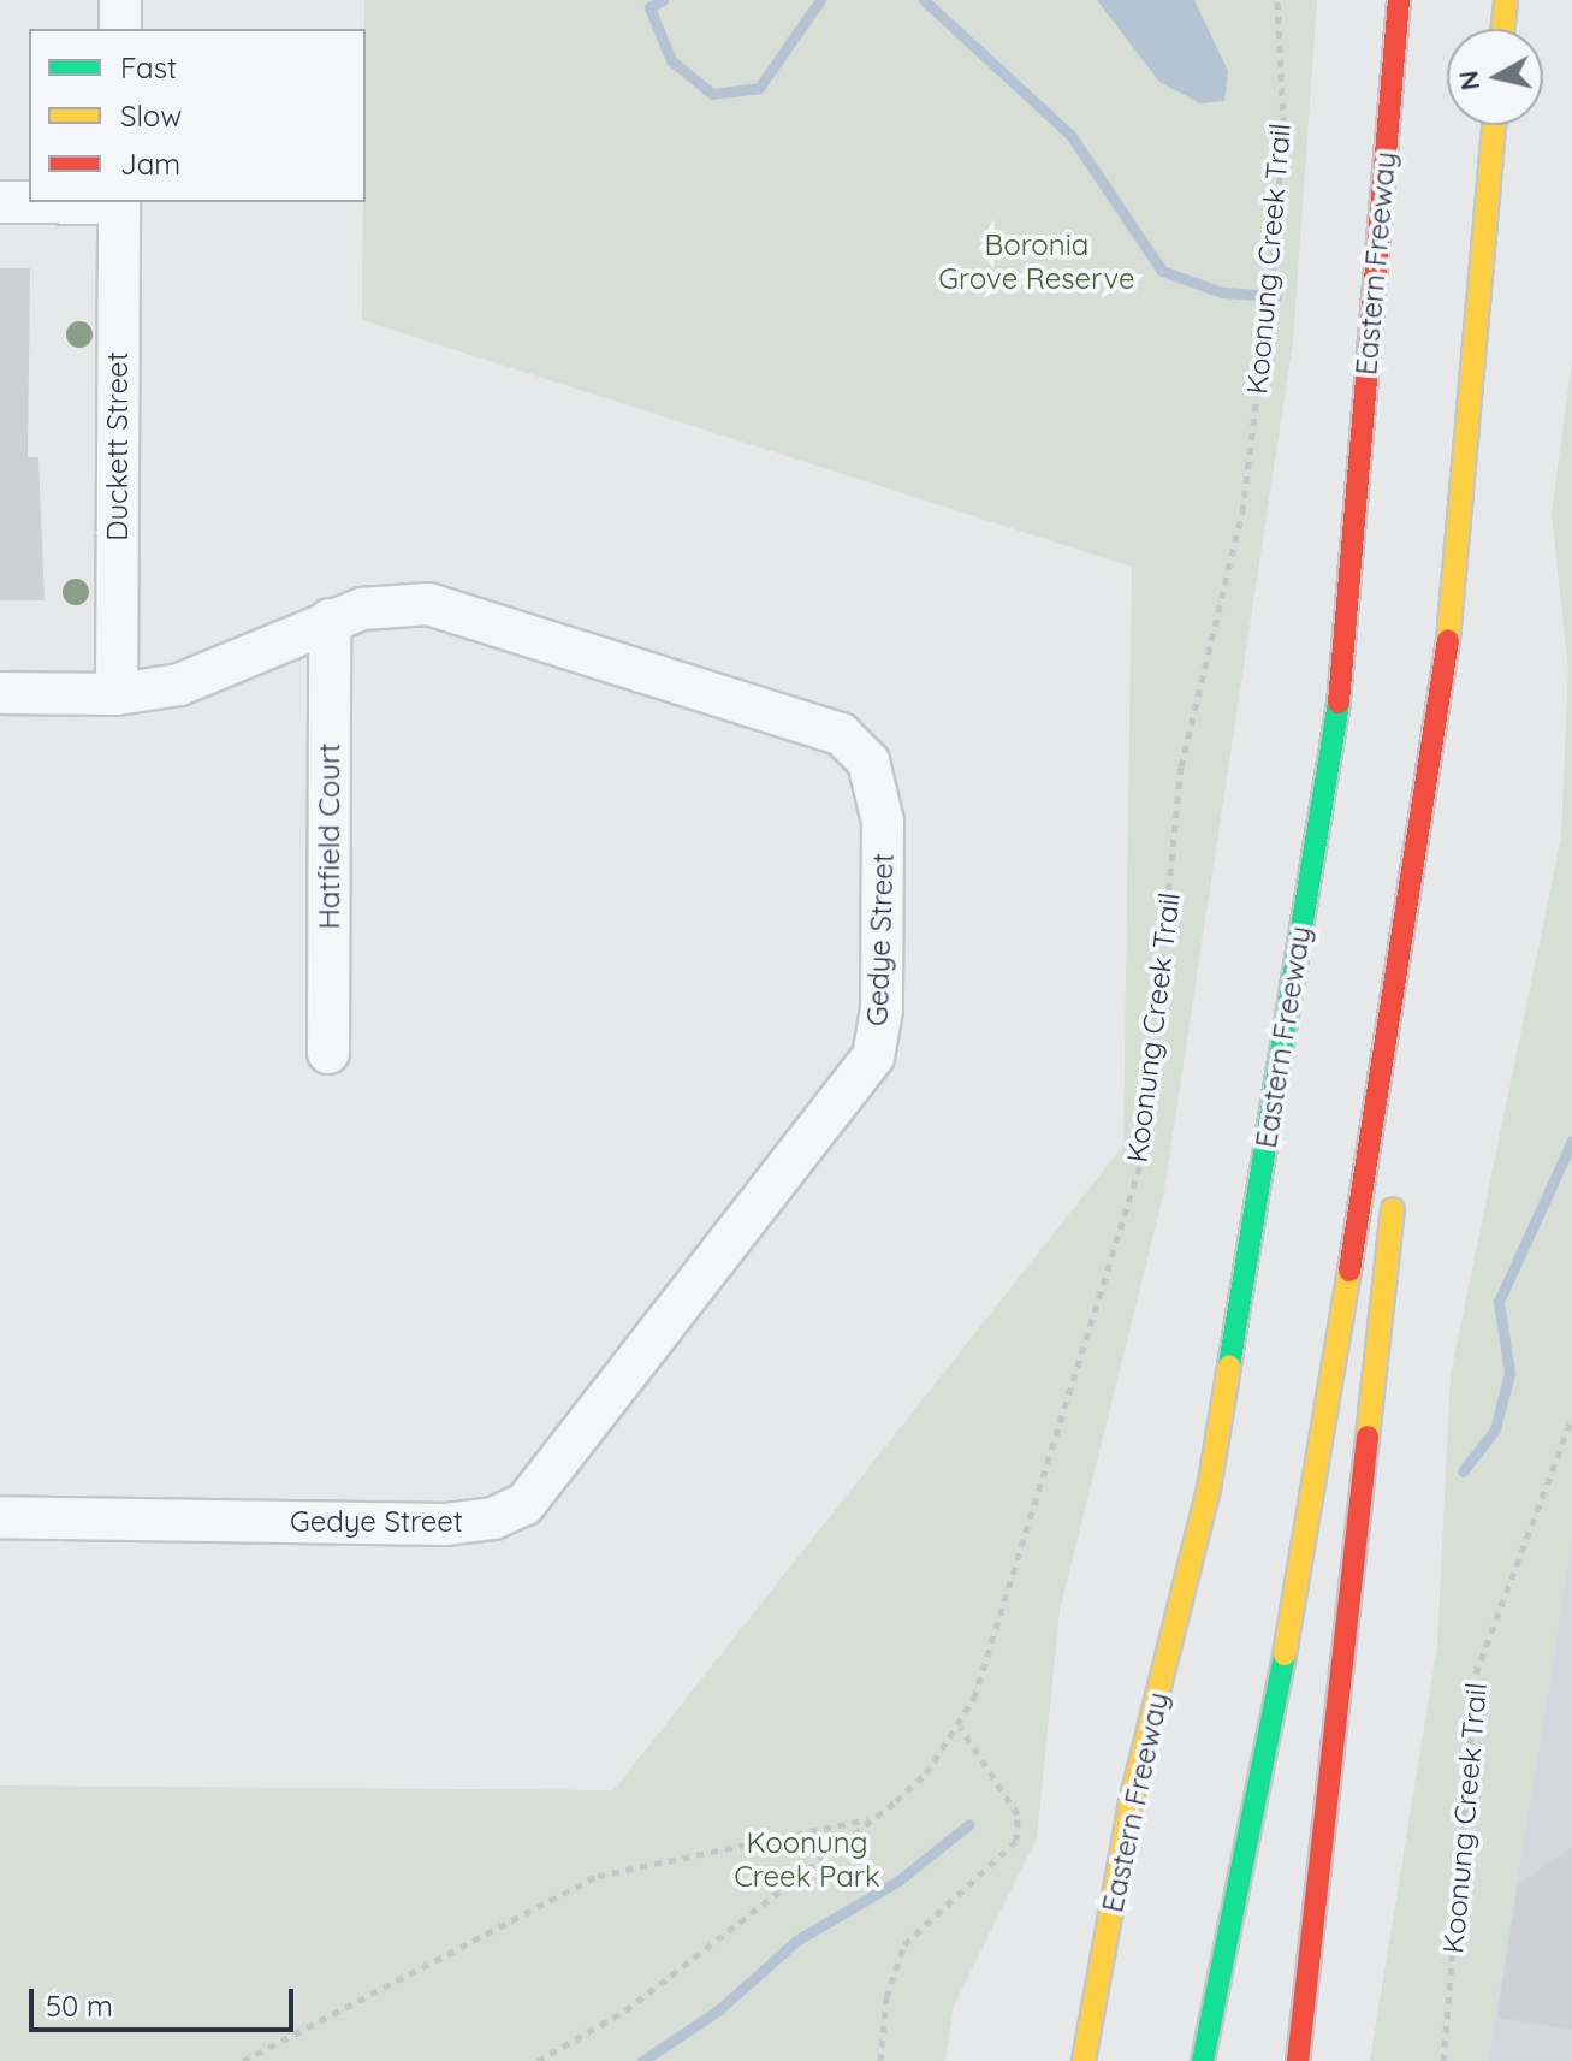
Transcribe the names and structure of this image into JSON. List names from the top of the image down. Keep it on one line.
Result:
{"streets":{"highway":["Eastern Freeway"],"street":["Duckett Street","Hatfield Court","Gedye Street"],"path":["Koonung Creek Trail"]},"crossings":[["Duckett Street","Gedye Street"],["Hatfield Court","Gedye Street"]],"parks":["Boronia Grove Reserve","Koonung Creek Park"],"legend":["Fast","Slow","Jam"],"scale_bar":"50 m","north":"left"}
